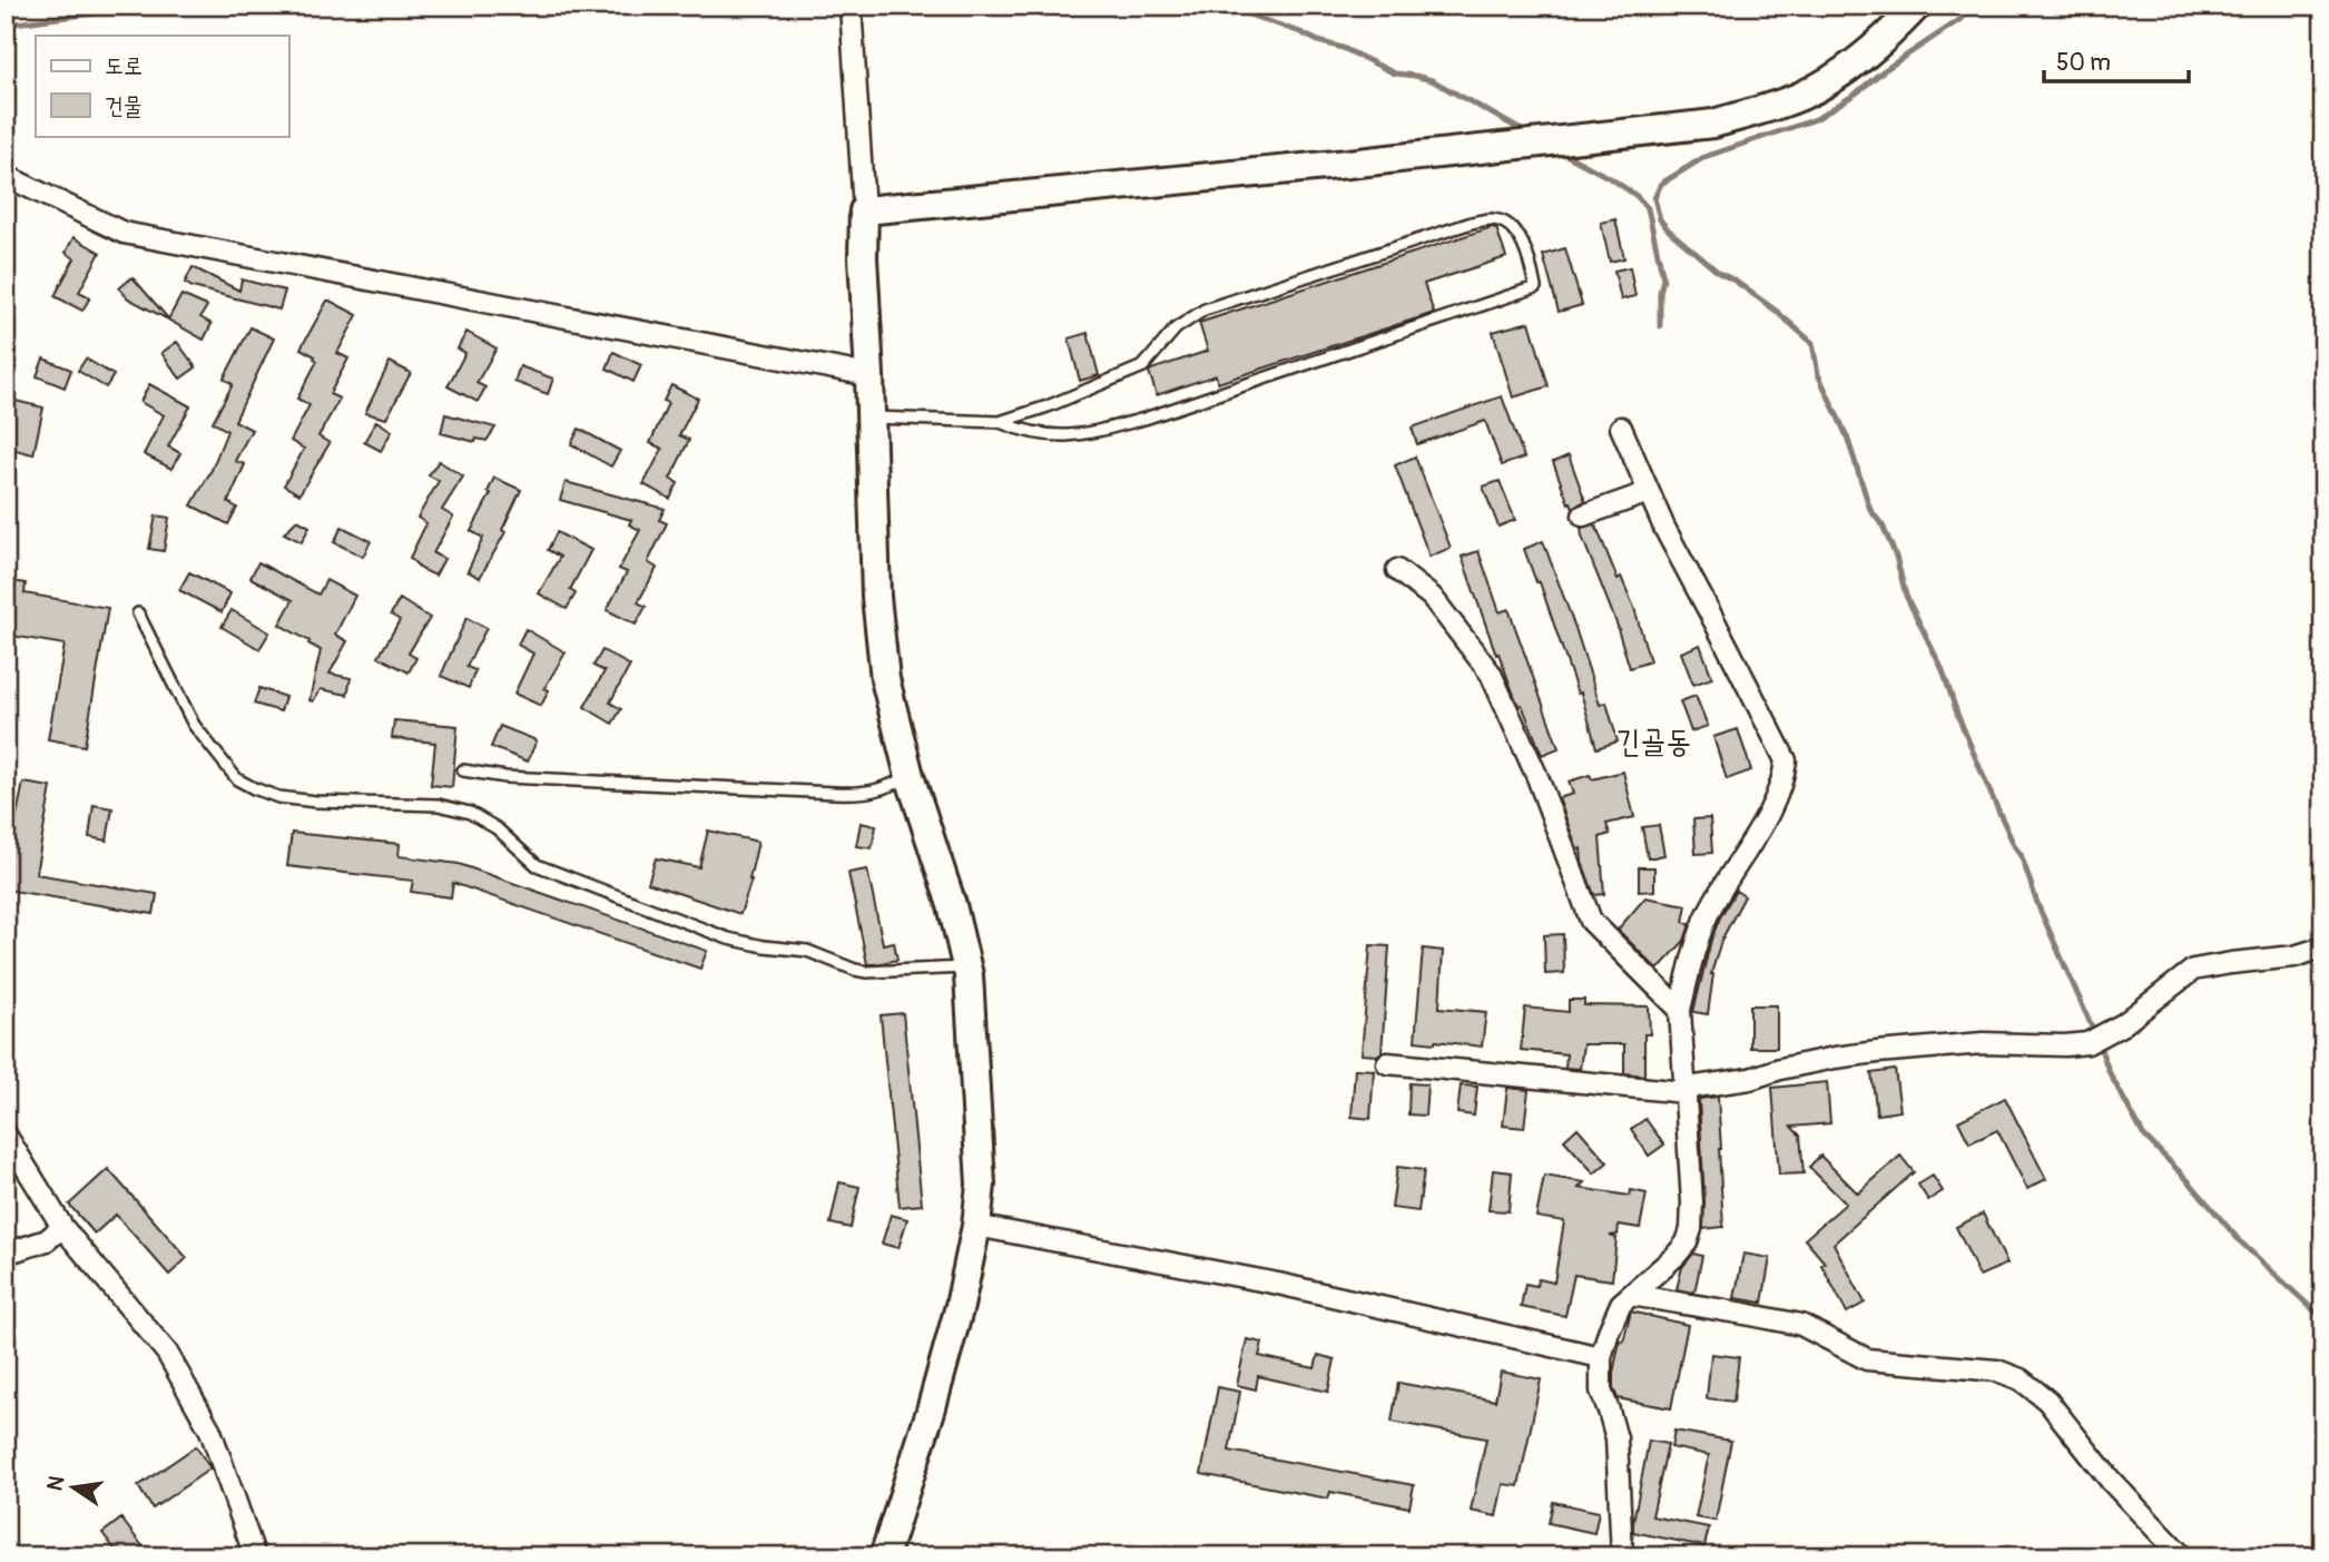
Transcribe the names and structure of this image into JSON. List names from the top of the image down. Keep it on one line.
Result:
{"districts":["긴골동"],"legend":["도로","건물"],"scale_bar":"50 m","north":"left"}
